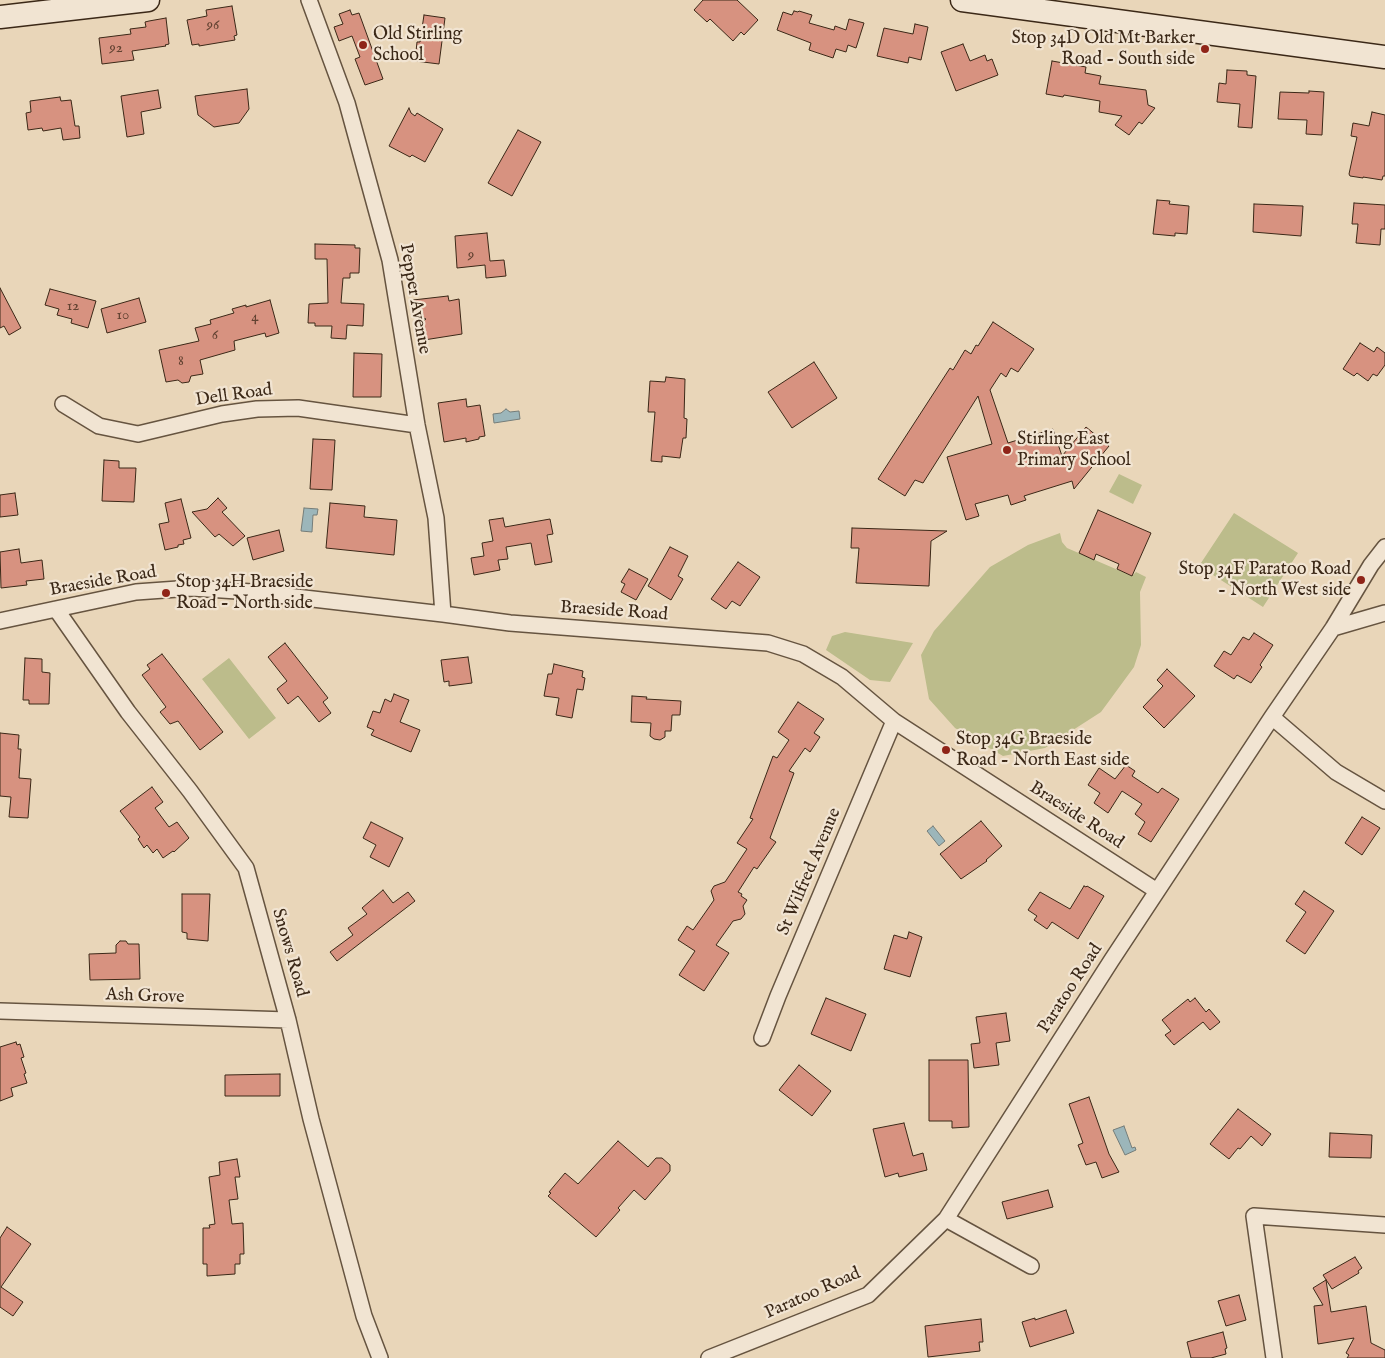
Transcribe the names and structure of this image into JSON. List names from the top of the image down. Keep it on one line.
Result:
{"streets":{"street":["Pepper Avenue","Dell Road","Braeside Road","St Wilfred Avenue","Snows Road","Paratoo Road","Ash Grove"]},"crossings":[["Pepper Avenue","Dell Road"],["Pepper Avenue","Braeside Road"],["Braeside Road","St Wilfred Avenue"],["Braeside Road","Snows Road"],["Braeside Road","Paratoo Road"],["Snows Road","Ash Grove"]],"places":["Old Stirling School","Stop 34D Old Mt Barker Road - South side","Stirling East Primary School","Stop 34F Paratoo Road - North West side","Stop 34H Braeside Road - North side","Stop 34G Braeside Road - North East side"],"house_numbers":["96","92","9","12","10","4","6","8"]}
